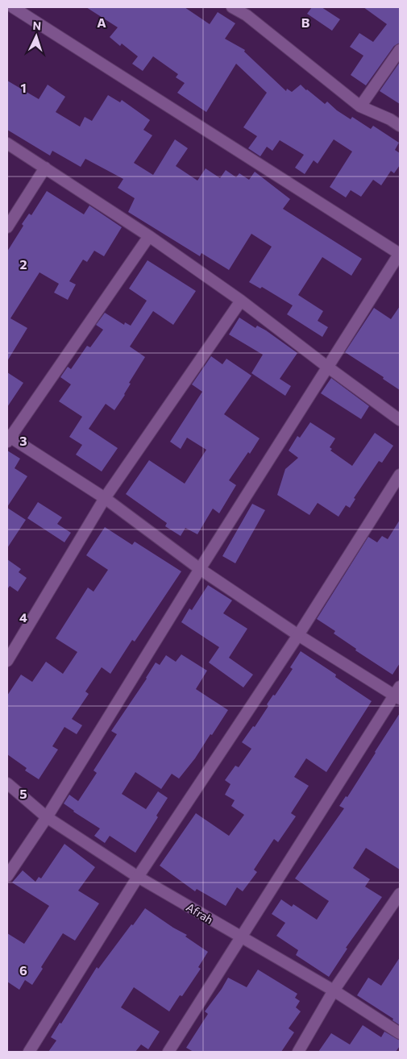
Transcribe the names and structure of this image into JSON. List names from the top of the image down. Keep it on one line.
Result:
{"streets":{"street":["Afrah"]},"north":"top","grid":{"columns":["A","B"],"rows":["1","2","3","4","5","6"]}}
